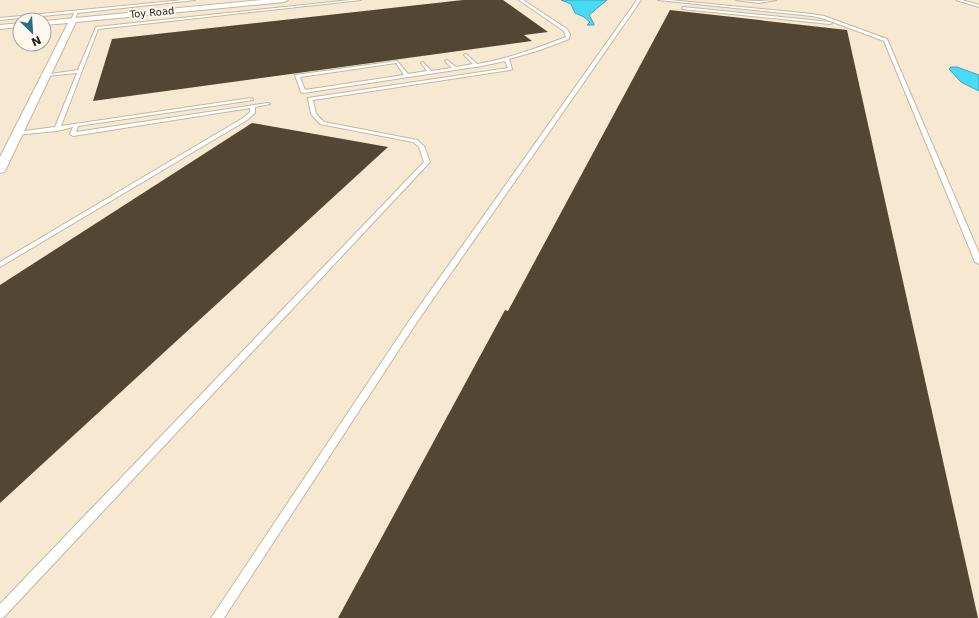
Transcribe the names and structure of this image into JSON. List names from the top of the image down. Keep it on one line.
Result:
{"streets":{"street":["Toy Road"]},"north":"bottom right"}
